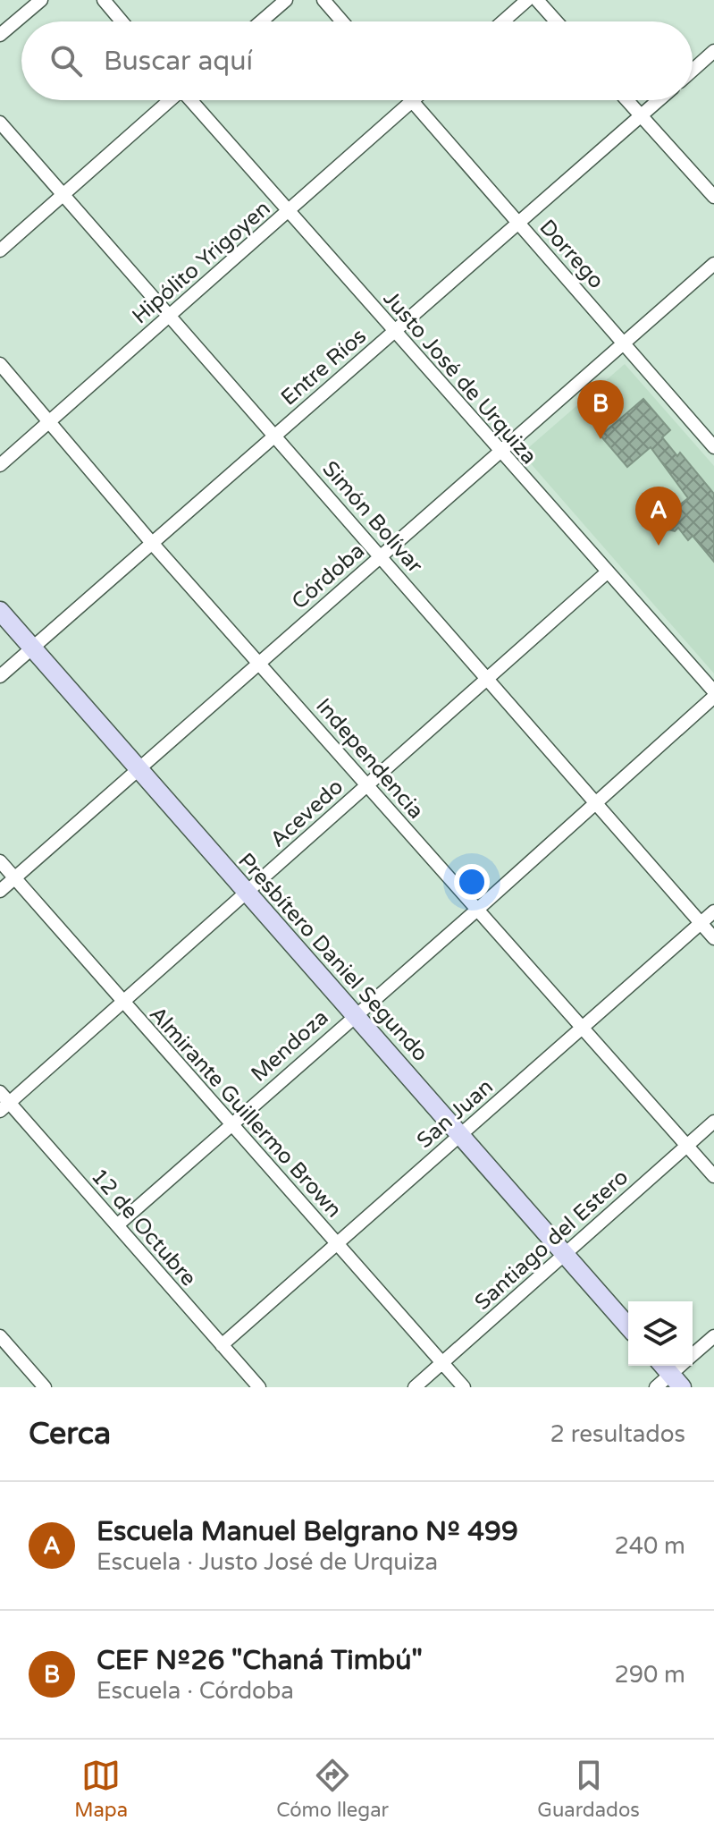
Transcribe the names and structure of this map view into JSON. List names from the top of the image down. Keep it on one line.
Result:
{"streets":{"main road":["Presbítero Daniel Segundo"],"street":["Dorrego","Hipólito Yrigoyen","Entre Ríos","Justo José de Urquiza","Simón Bolívar","Córdoba","Independencia","Acevedo","Mendoza","Almirante Guillermo Brown","San Juan","12 de Octubre","Santiago del Estero"]},"crossings":[["Dorrego","Hipólito Yrigoyen"],["Dorrego","Entre Ríos"],["Dorrego","Córdoba"],["Hipólito Yrigoyen","Justo José de Urquiza"],["Hipólito Yrigoyen","Simón Bolívar"],["Hipólito Yrigoyen","Independencia"],["Entre Ríos","Justo José de Urquiza"],["Entre Ríos","Simón Bolívar"],["Entre Ríos","Independencia"],["Entre Ríos","Presbítero Daniel Segundo"],["Justo José de Urquiza","Córdoba"],["Justo José de Urquiza","Acevedo"],["Justo José de Urquiza","Mendoza"],["Simón Bolívar","Córdoba"],["Simón Bolívar","Acevedo"],["Simón Bolívar","Mendoza"],["Simón Bolívar","San Juan"],["Córdoba","Independencia"],["Córdoba","Presbítero Daniel Segundo"],["Córdoba","Almirante Guillermo Brown"],["Independencia","Acevedo"],["Independencia","Mendoza"],["Independencia","San Juan"],["Independencia","Santiago del Estero"],["Acevedo","Presbítero Daniel Segundo"],["Acevedo","Almirante Guillermo Brown"],["Acevedo","12 de Octubre"],["Presbítero Daniel Segundo","Mendoza"],["Presbítero Daniel Segundo","San Juan"],["Presbítero Daniel Segundo","Santiago del Estero"],["Mendoza","Almirante Guillermo Brown"],["Mendoza","12 de Octubre"],["Almirante Guillermo Brown","San Juan"],["Almirante Guillermo Brown","Santiago del Estero"],["San Juan","12 de Octubre"]],"page":{"search":"Buscar aquí","pins":["B","A"],"heading":["Cerca","2 resultados"],"list":[{"mark":"A","name":"Escuela Manuel Belgrano Nº 499","note":"Escuela · Justo José de Urquiza","value":"240 m"},{"mark":"B","name":"CEF Nº26 \"Chaná Timbú\"","note":"Escuela · Córdoba","value":"290 m"}],"nav":["Mapa","Cómo llegar","Guardados"]}}
